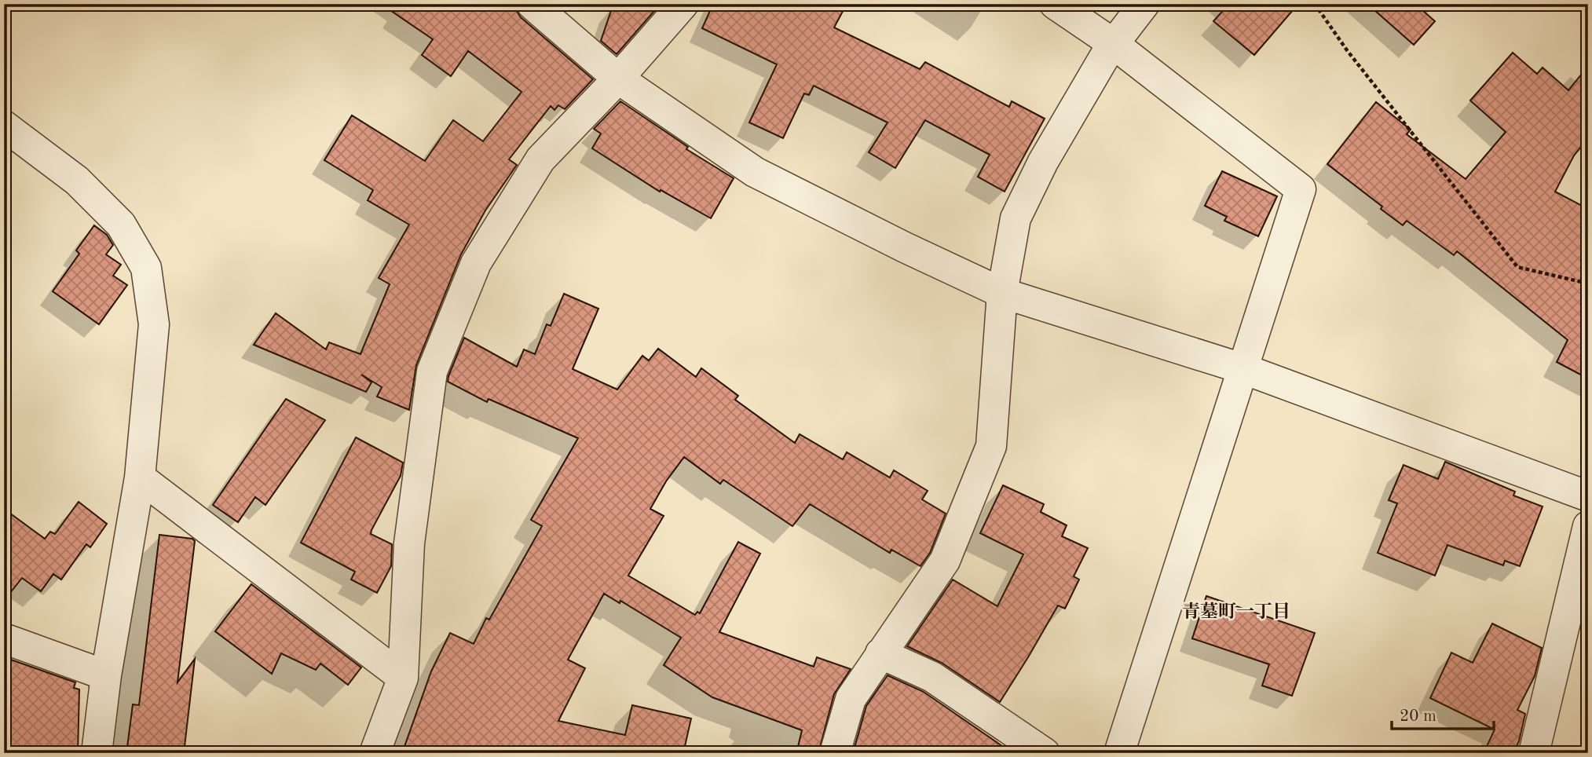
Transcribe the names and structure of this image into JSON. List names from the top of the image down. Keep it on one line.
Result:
{"districts":["青墓町一丁目"],"scale_bar":"20 m"}
